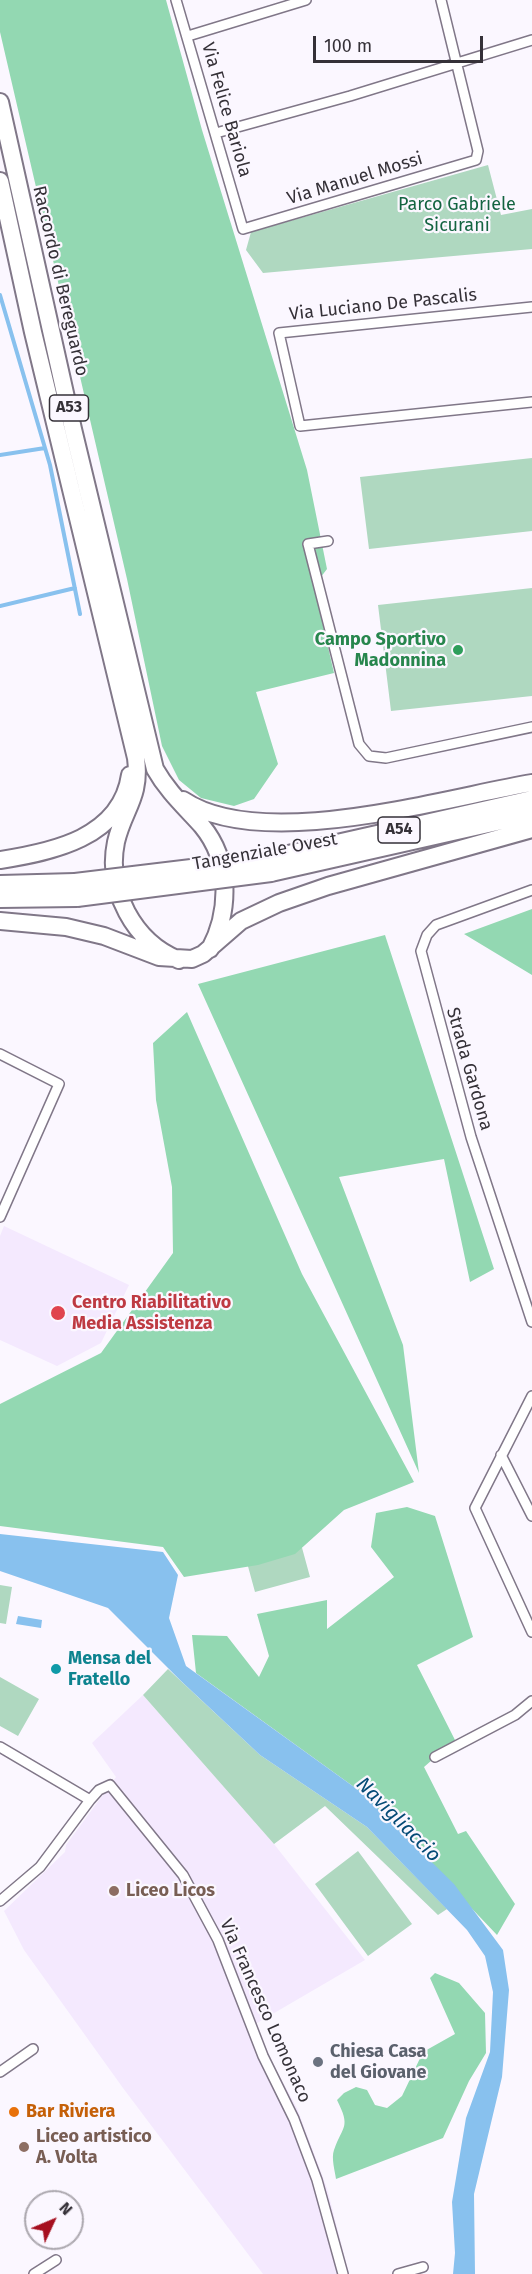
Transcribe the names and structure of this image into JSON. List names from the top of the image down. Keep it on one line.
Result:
{"streets":{"highway":["Raccordo di Bereguardo","A53","A54","Tangenziale Ovest"],"street":["Via Felice Bariola","Via Manuel Mossi","Via Luciano De Pascalis","Strada Gardona","Via Francesco Lomonaco"]},"crossings":[["Via Felice Bariola","Via Manuel Mossi"],["Raccordo di Bereguardo","A53"]],"water":["Navigliaccio"],"parks":["Parco Gabriele Sicurani"],"places":["Campo Sportivo Madonnina","Centro Riabilitativo Media Assistenza","Mensa del Fratello","Liceo Licos","Chiesa Casa del Giovane","Bar Riviera","Liceo artistico A. Volta"],"scale_bar":"100 m","north":"top right"}
